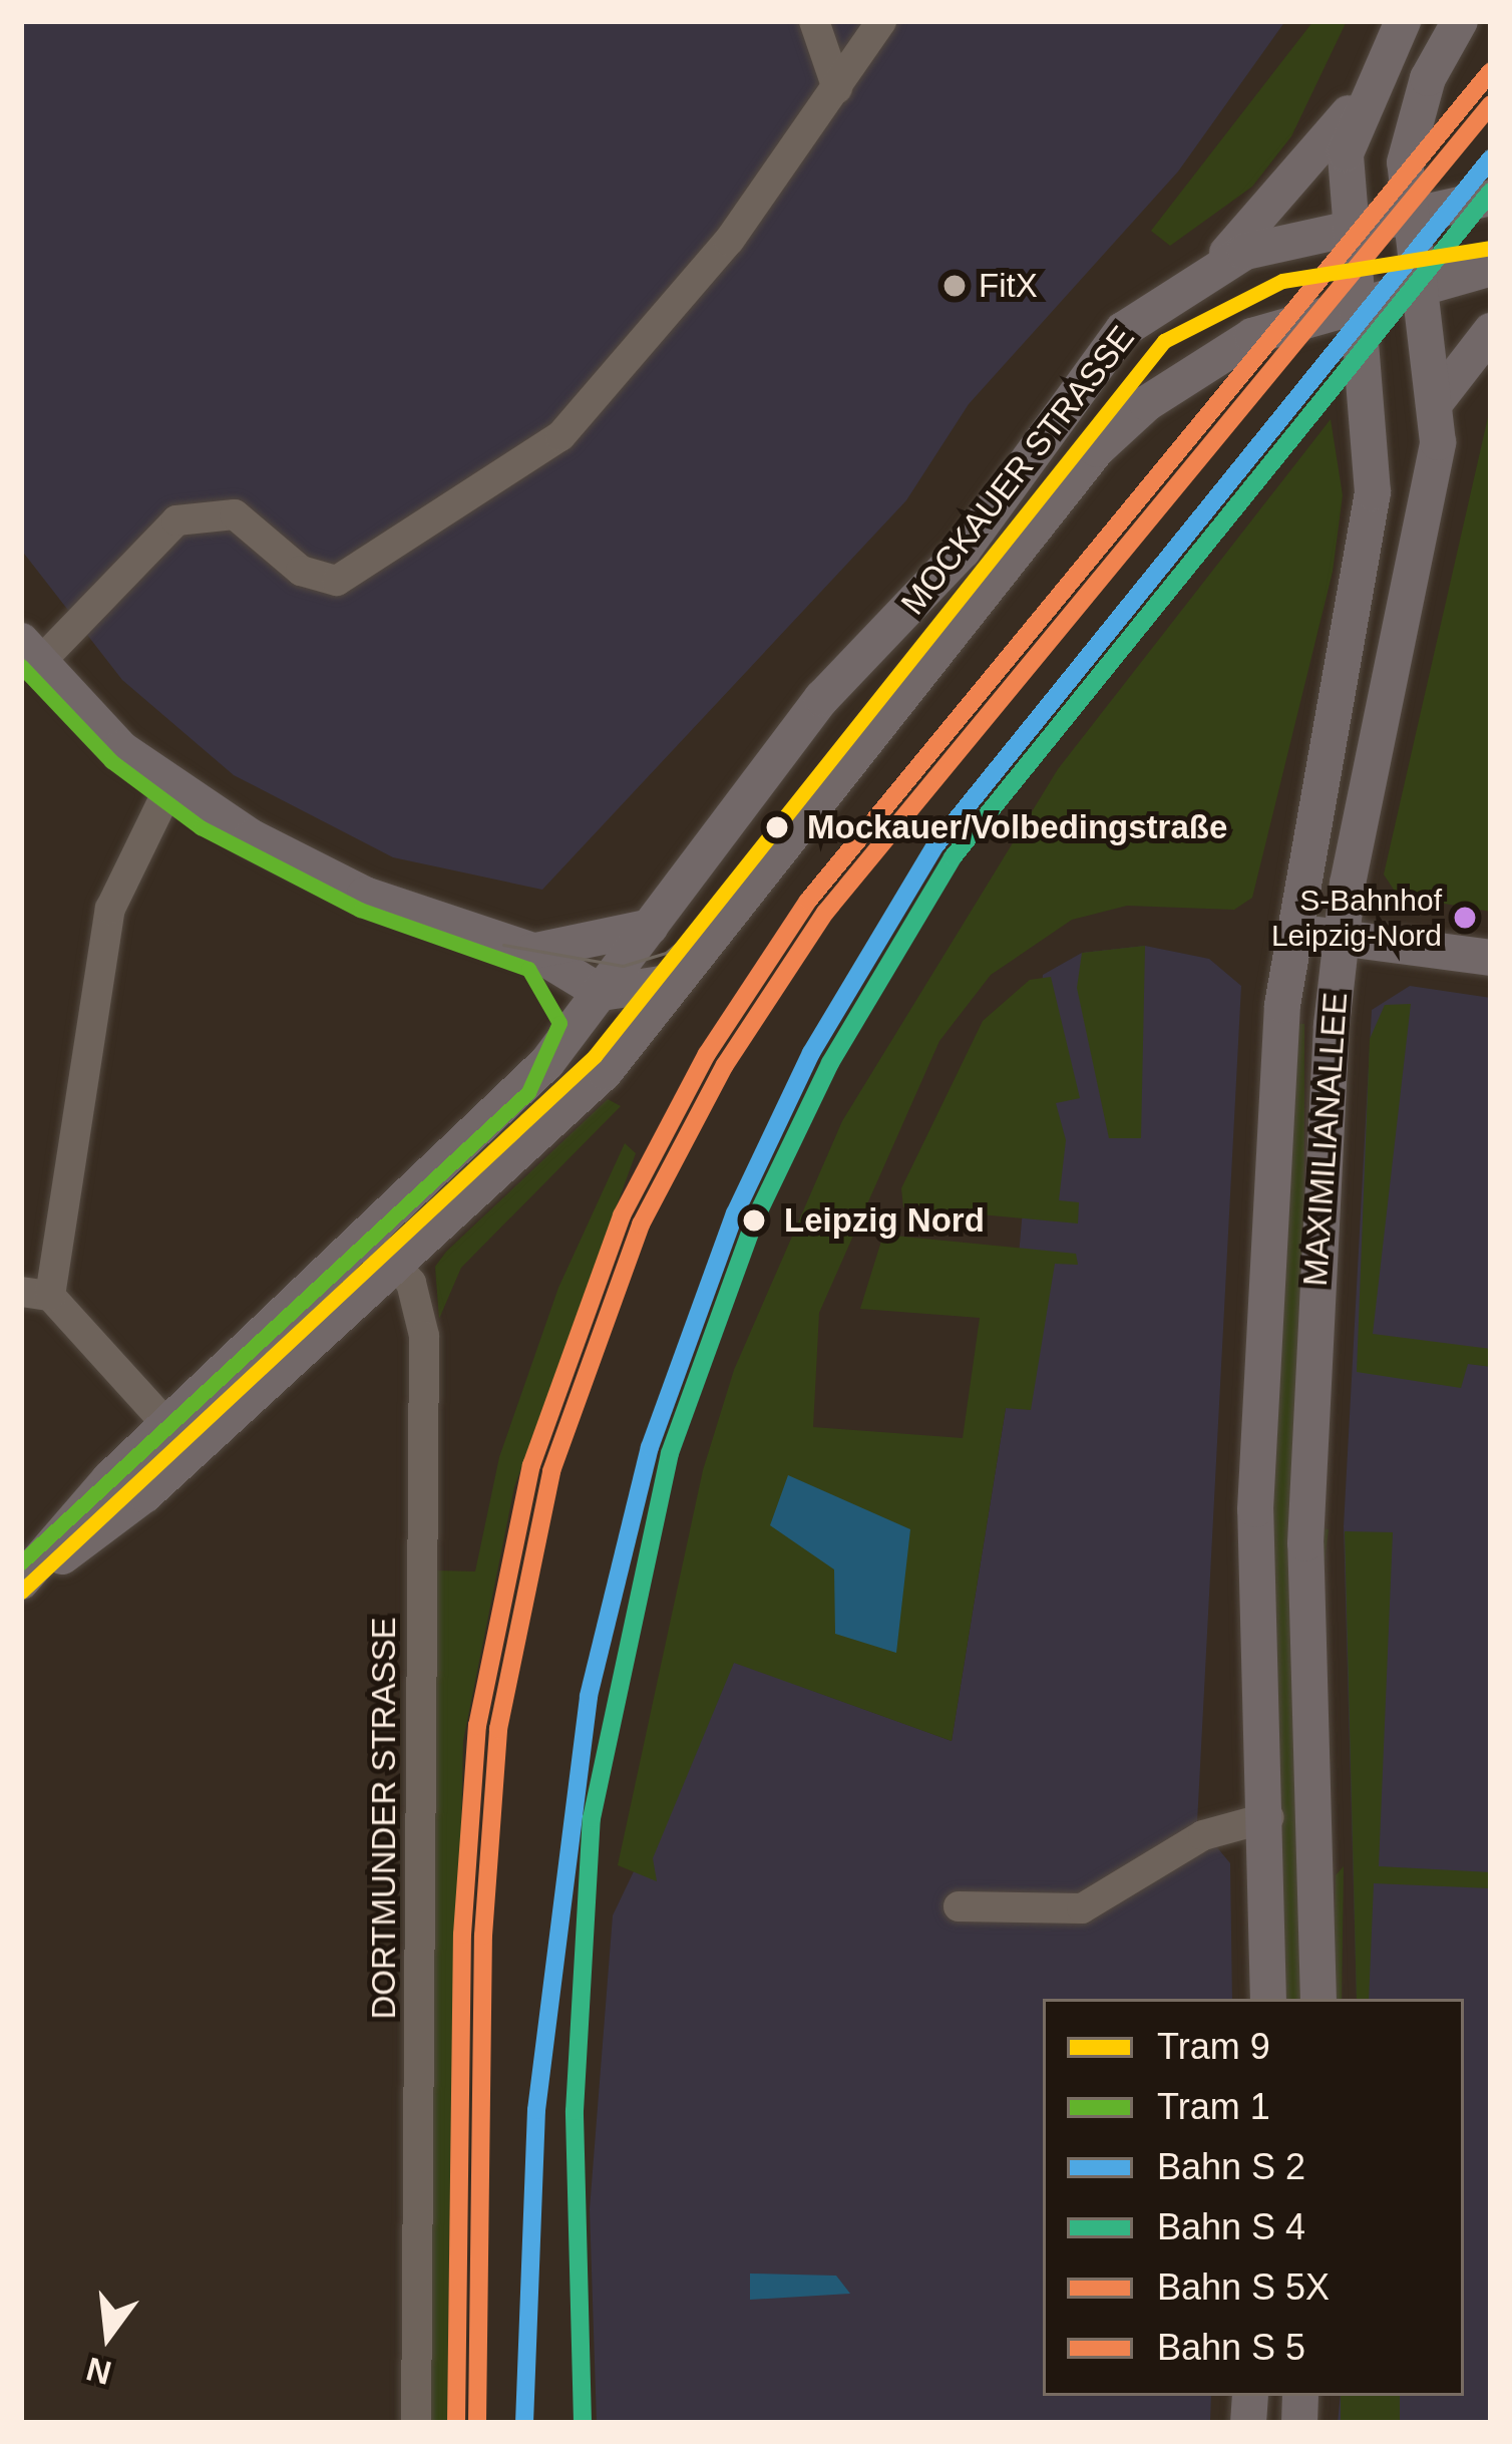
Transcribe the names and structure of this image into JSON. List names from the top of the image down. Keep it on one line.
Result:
{"streets":{"main road":["MOCKAUER STRASSE","MAXIMILIANALLEE"],"street":["DORTMUNDER STRASSE"]},"crossings":[["MOCKAUER STRASSE","MAXIMILIANALLEE"],["MOCKAUER STRASSE","DORTMUNDER STRASSE"]],"places":["FitX","Mockauer/Volbedingstraße","S-Bahnhof Leipzig-Nord","Leipzig Nord"],"lines":["tram line 9","tram line 1"],"legend":["Tram 9","Tram 1","Bahn S 2","Bahn S 4","Bahn S 5X","Bahn S 5"],"north":"bottom"}
